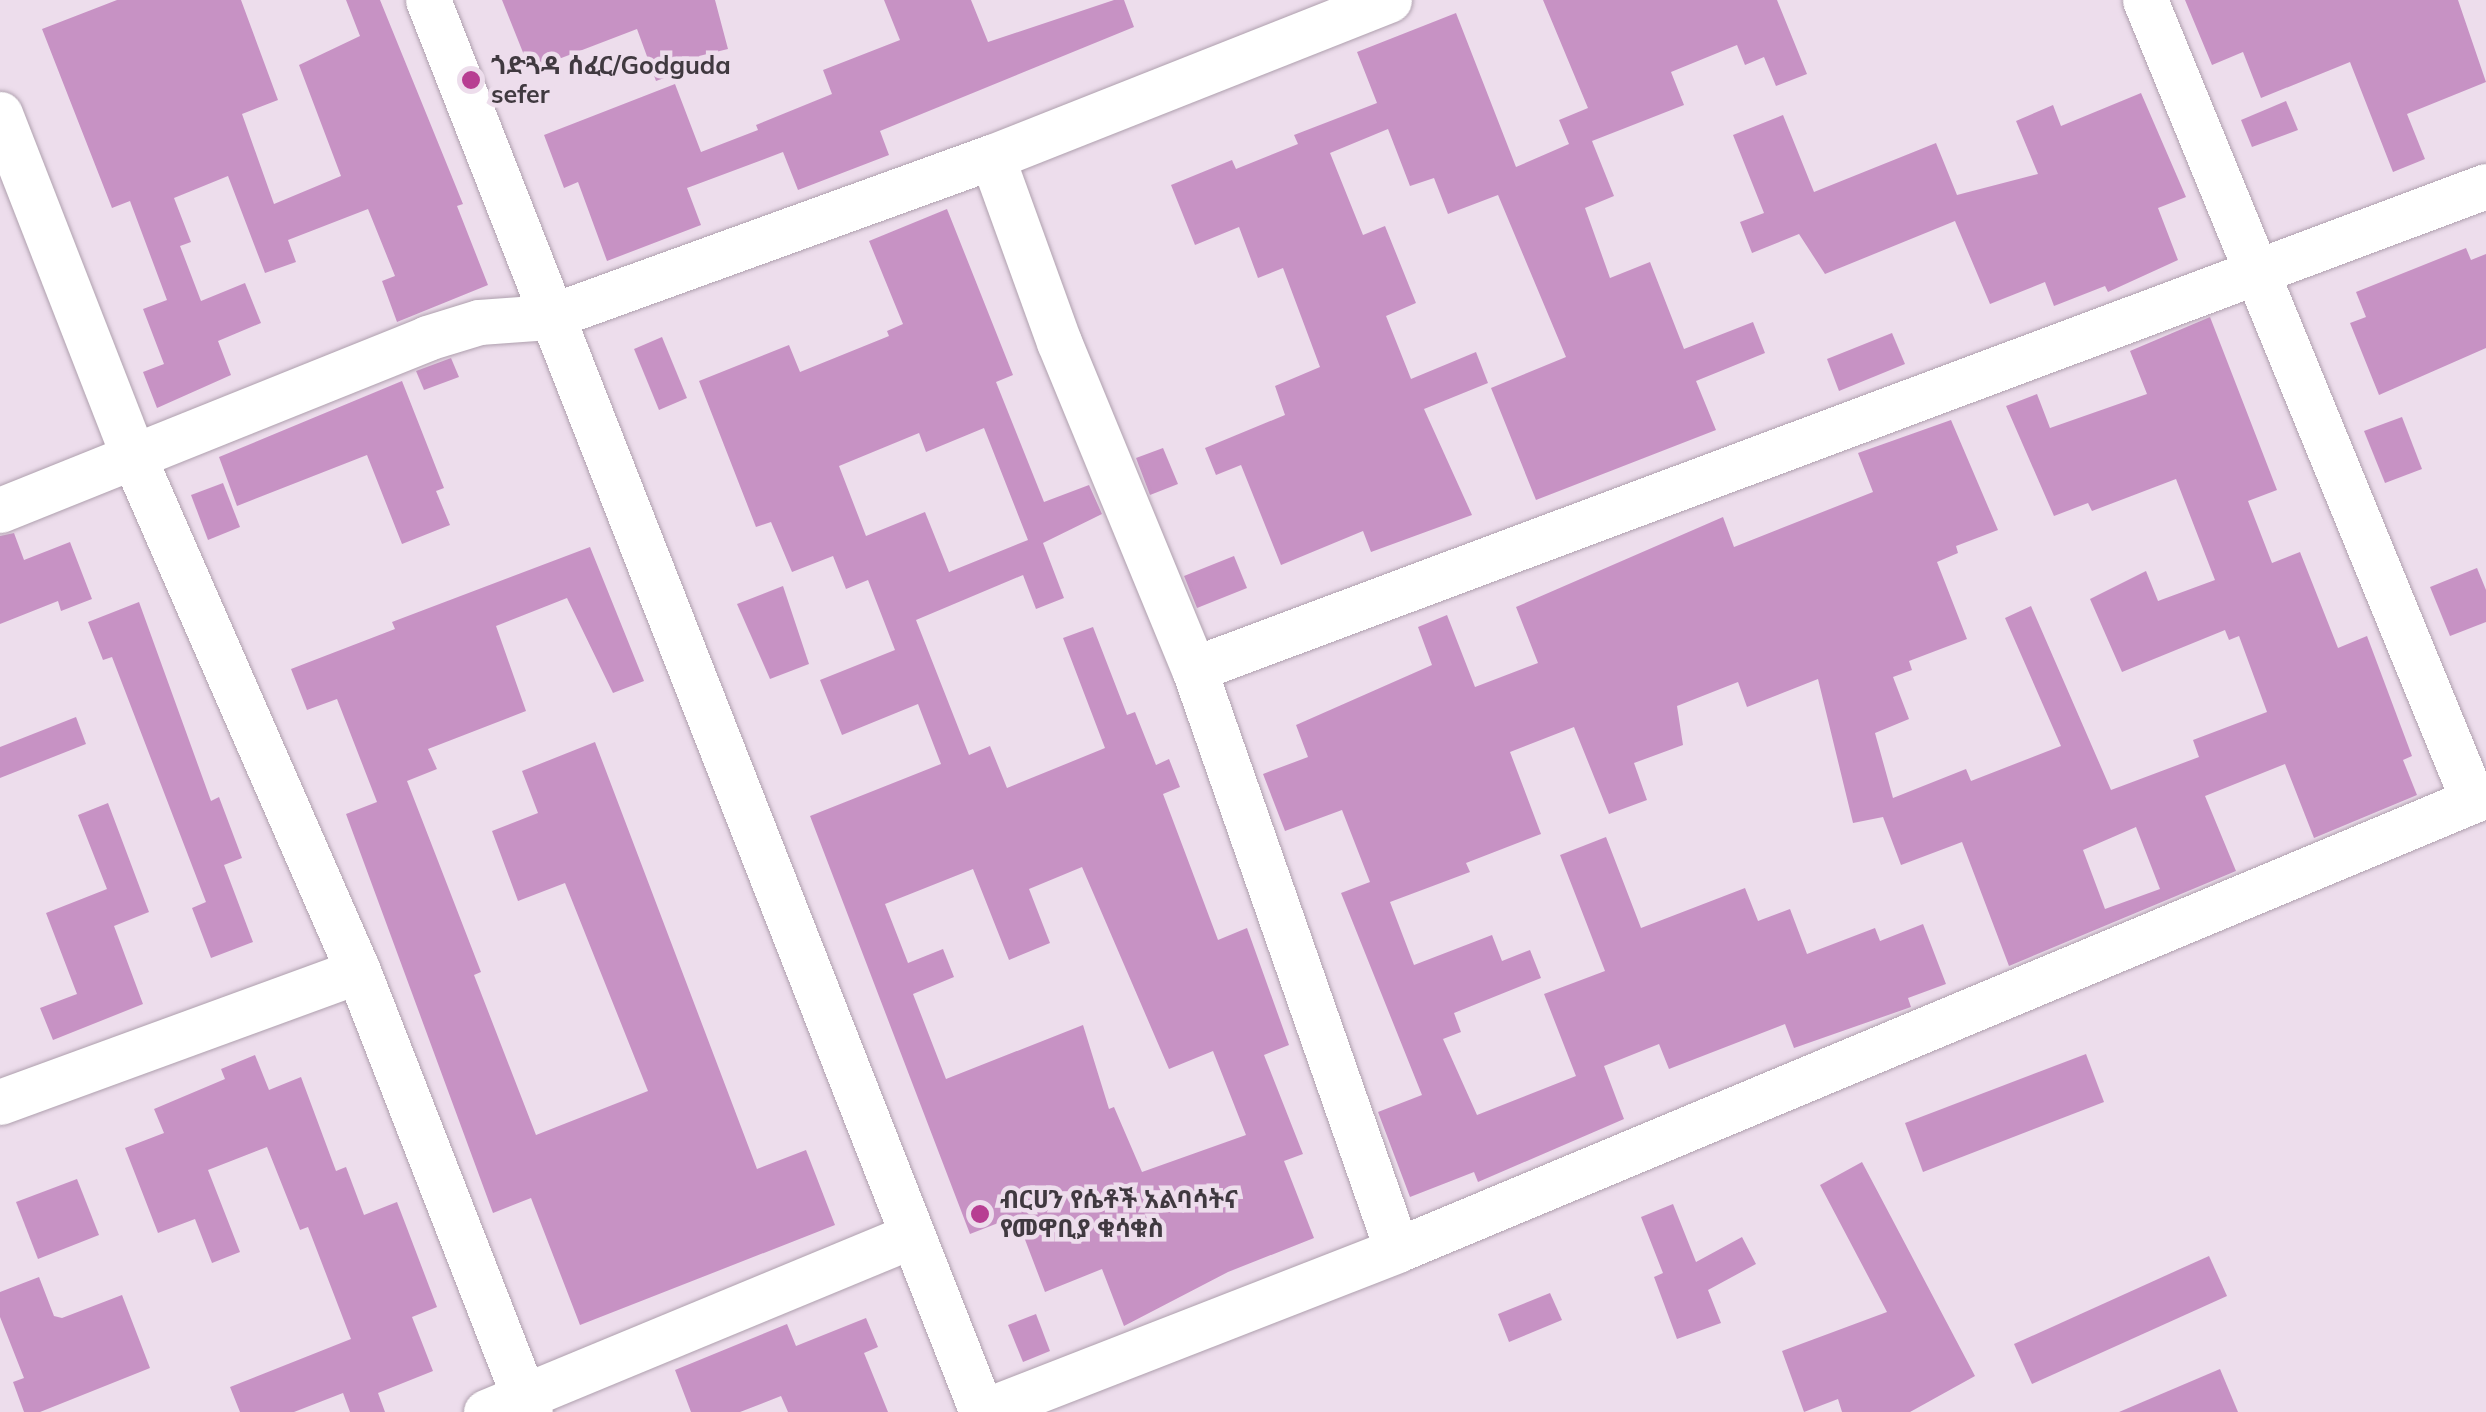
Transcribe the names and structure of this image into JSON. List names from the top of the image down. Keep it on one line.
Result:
{"places":["ጎድጓዳ ሰፈር/Godguda sefer","ብርሀን የሴቶች አልባሳትና የመዋቢያ ቁሳቁስ"]}
